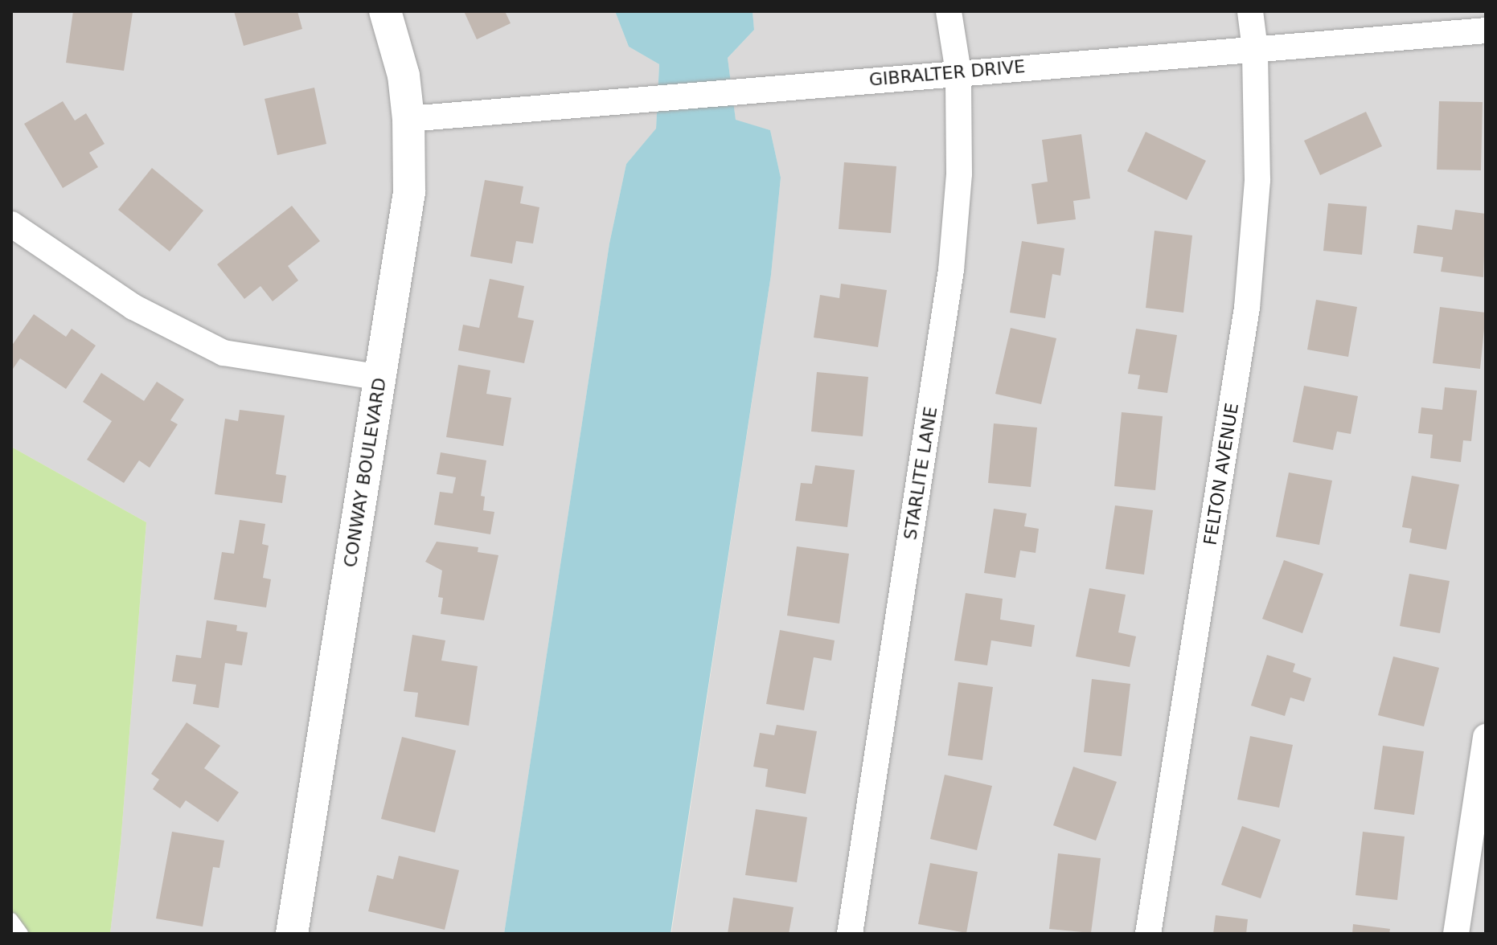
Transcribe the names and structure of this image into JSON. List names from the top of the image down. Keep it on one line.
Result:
{"streets":{"street":["GIBRALTER DRIVE","CONWAY BOULEVARD","STARLITE LANE","FELTON AVENUE"]},"crossings":[["GIBRALTER DRIVE","CONWAY BOULEVARD"],["GIBRALTER DRIVE","STARLITE LANE"],["GIBRALTER DRIVE","FELTON AVENUE"]]}
